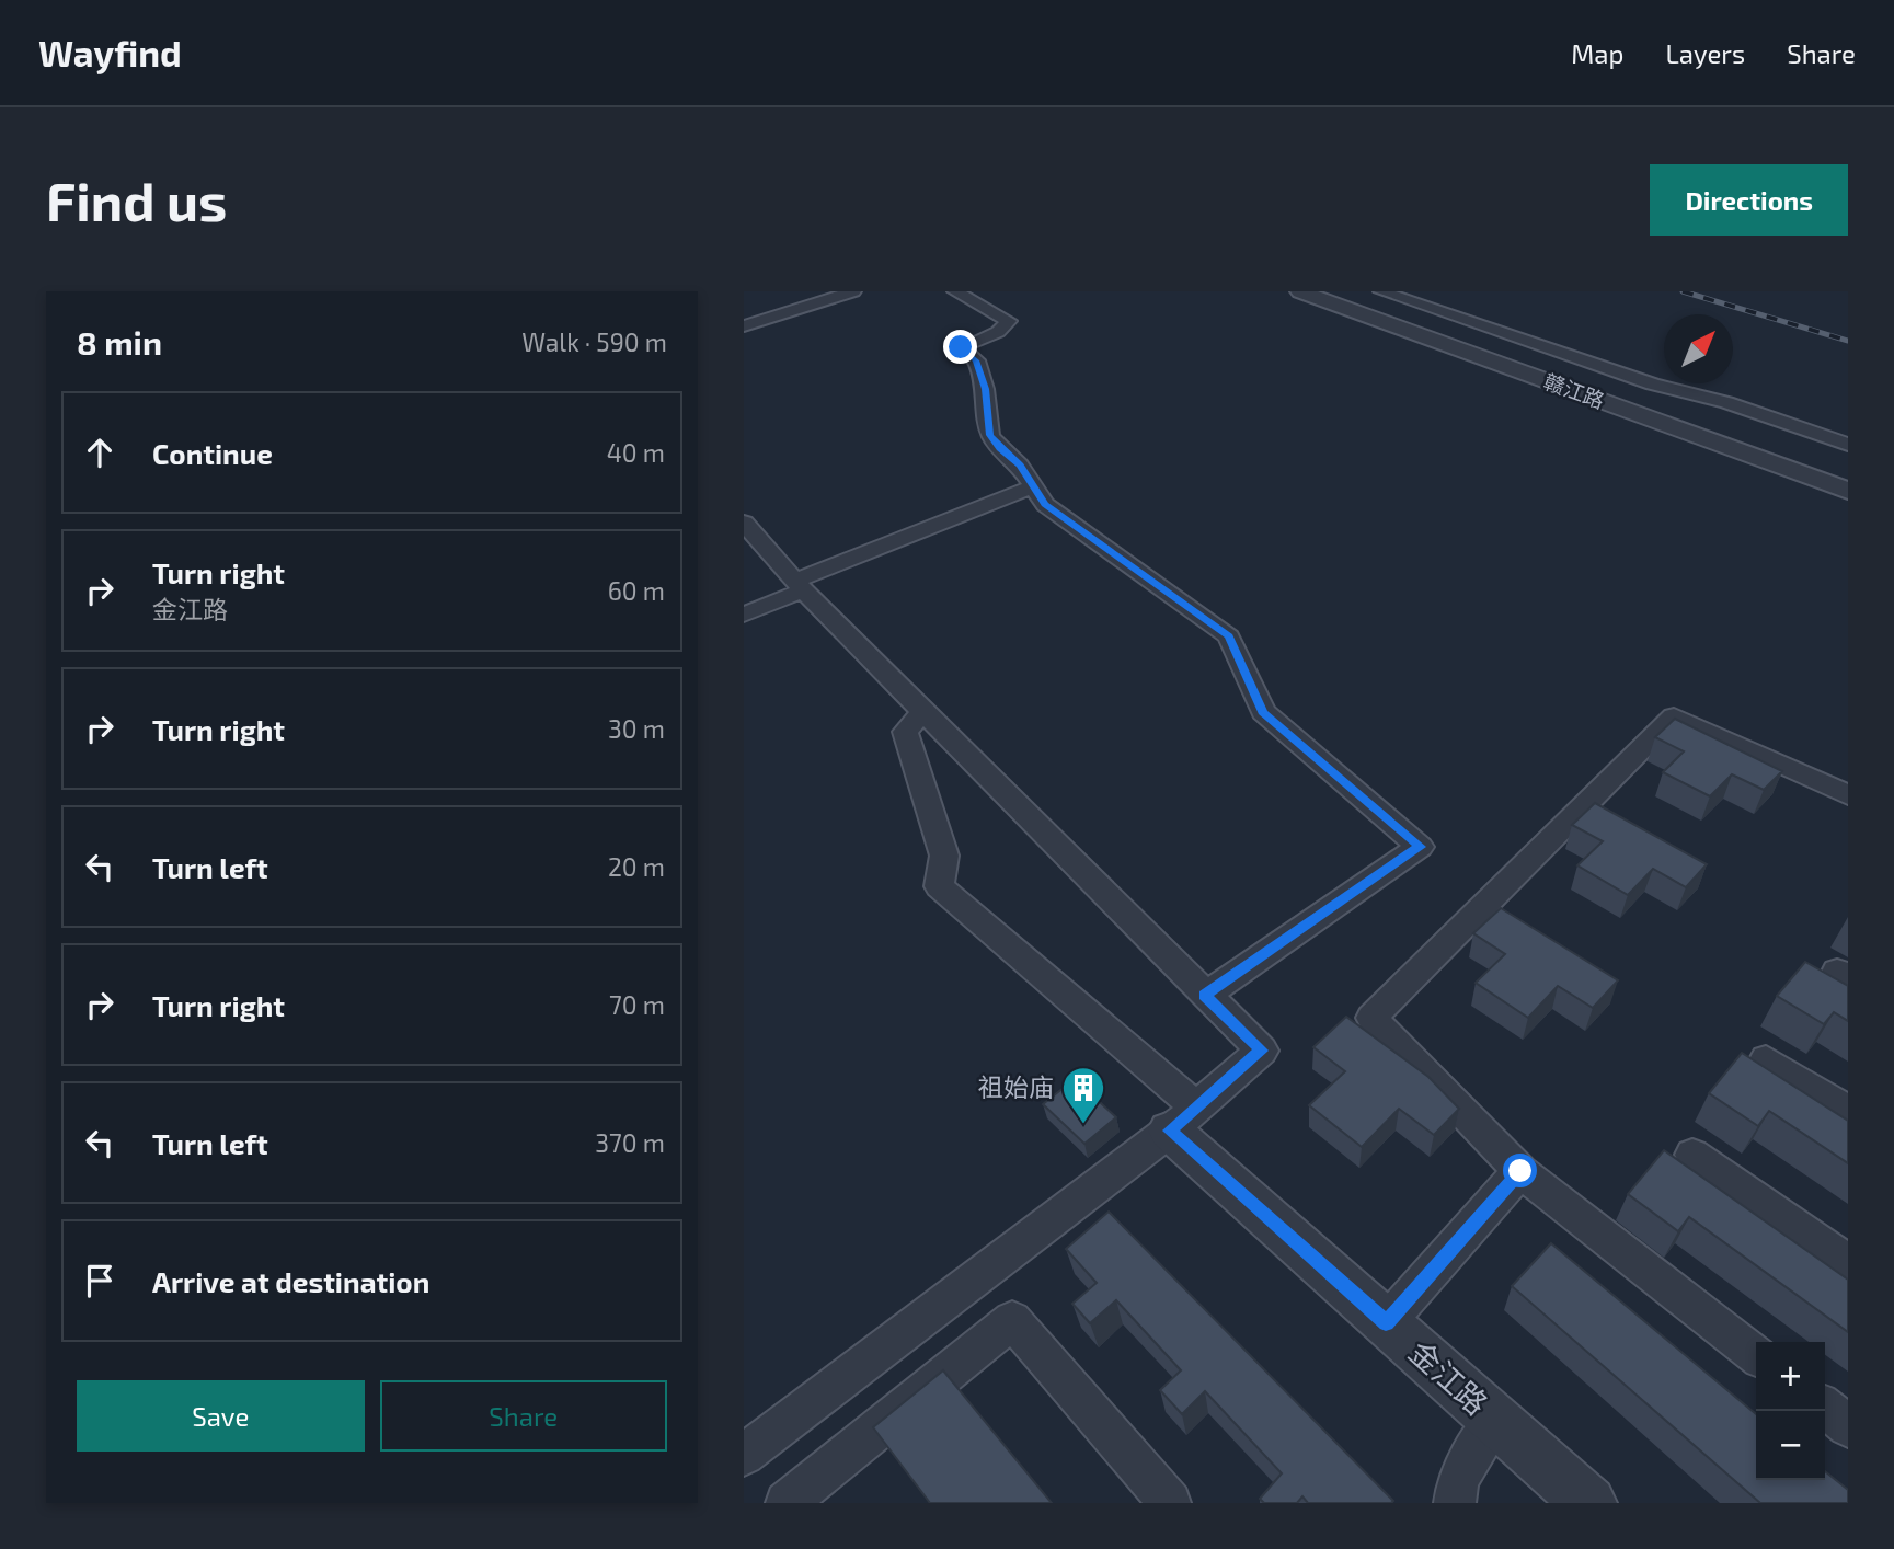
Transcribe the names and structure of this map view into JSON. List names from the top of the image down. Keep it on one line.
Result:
{"streets":{"street":["赣江路","金江路"]},"places":{"building":["祖始庙"]},"north":"top right","page":{"header":"Wayfind","nav":["Map","Layers","Share"],"buttons":["Directions",["Save","Share"]],"title":"Find us","heading":["8 min","Walk · 590 m"],"list":[["Continue","40 m"],["Turn right","金江路","60 m"],["Turn right","30 m"],["Turn left","20 m"],["Turn right","70 m"],["Turn left","370 m"],"Arrive at destination"],"map_buttons":["+","−"]}}
